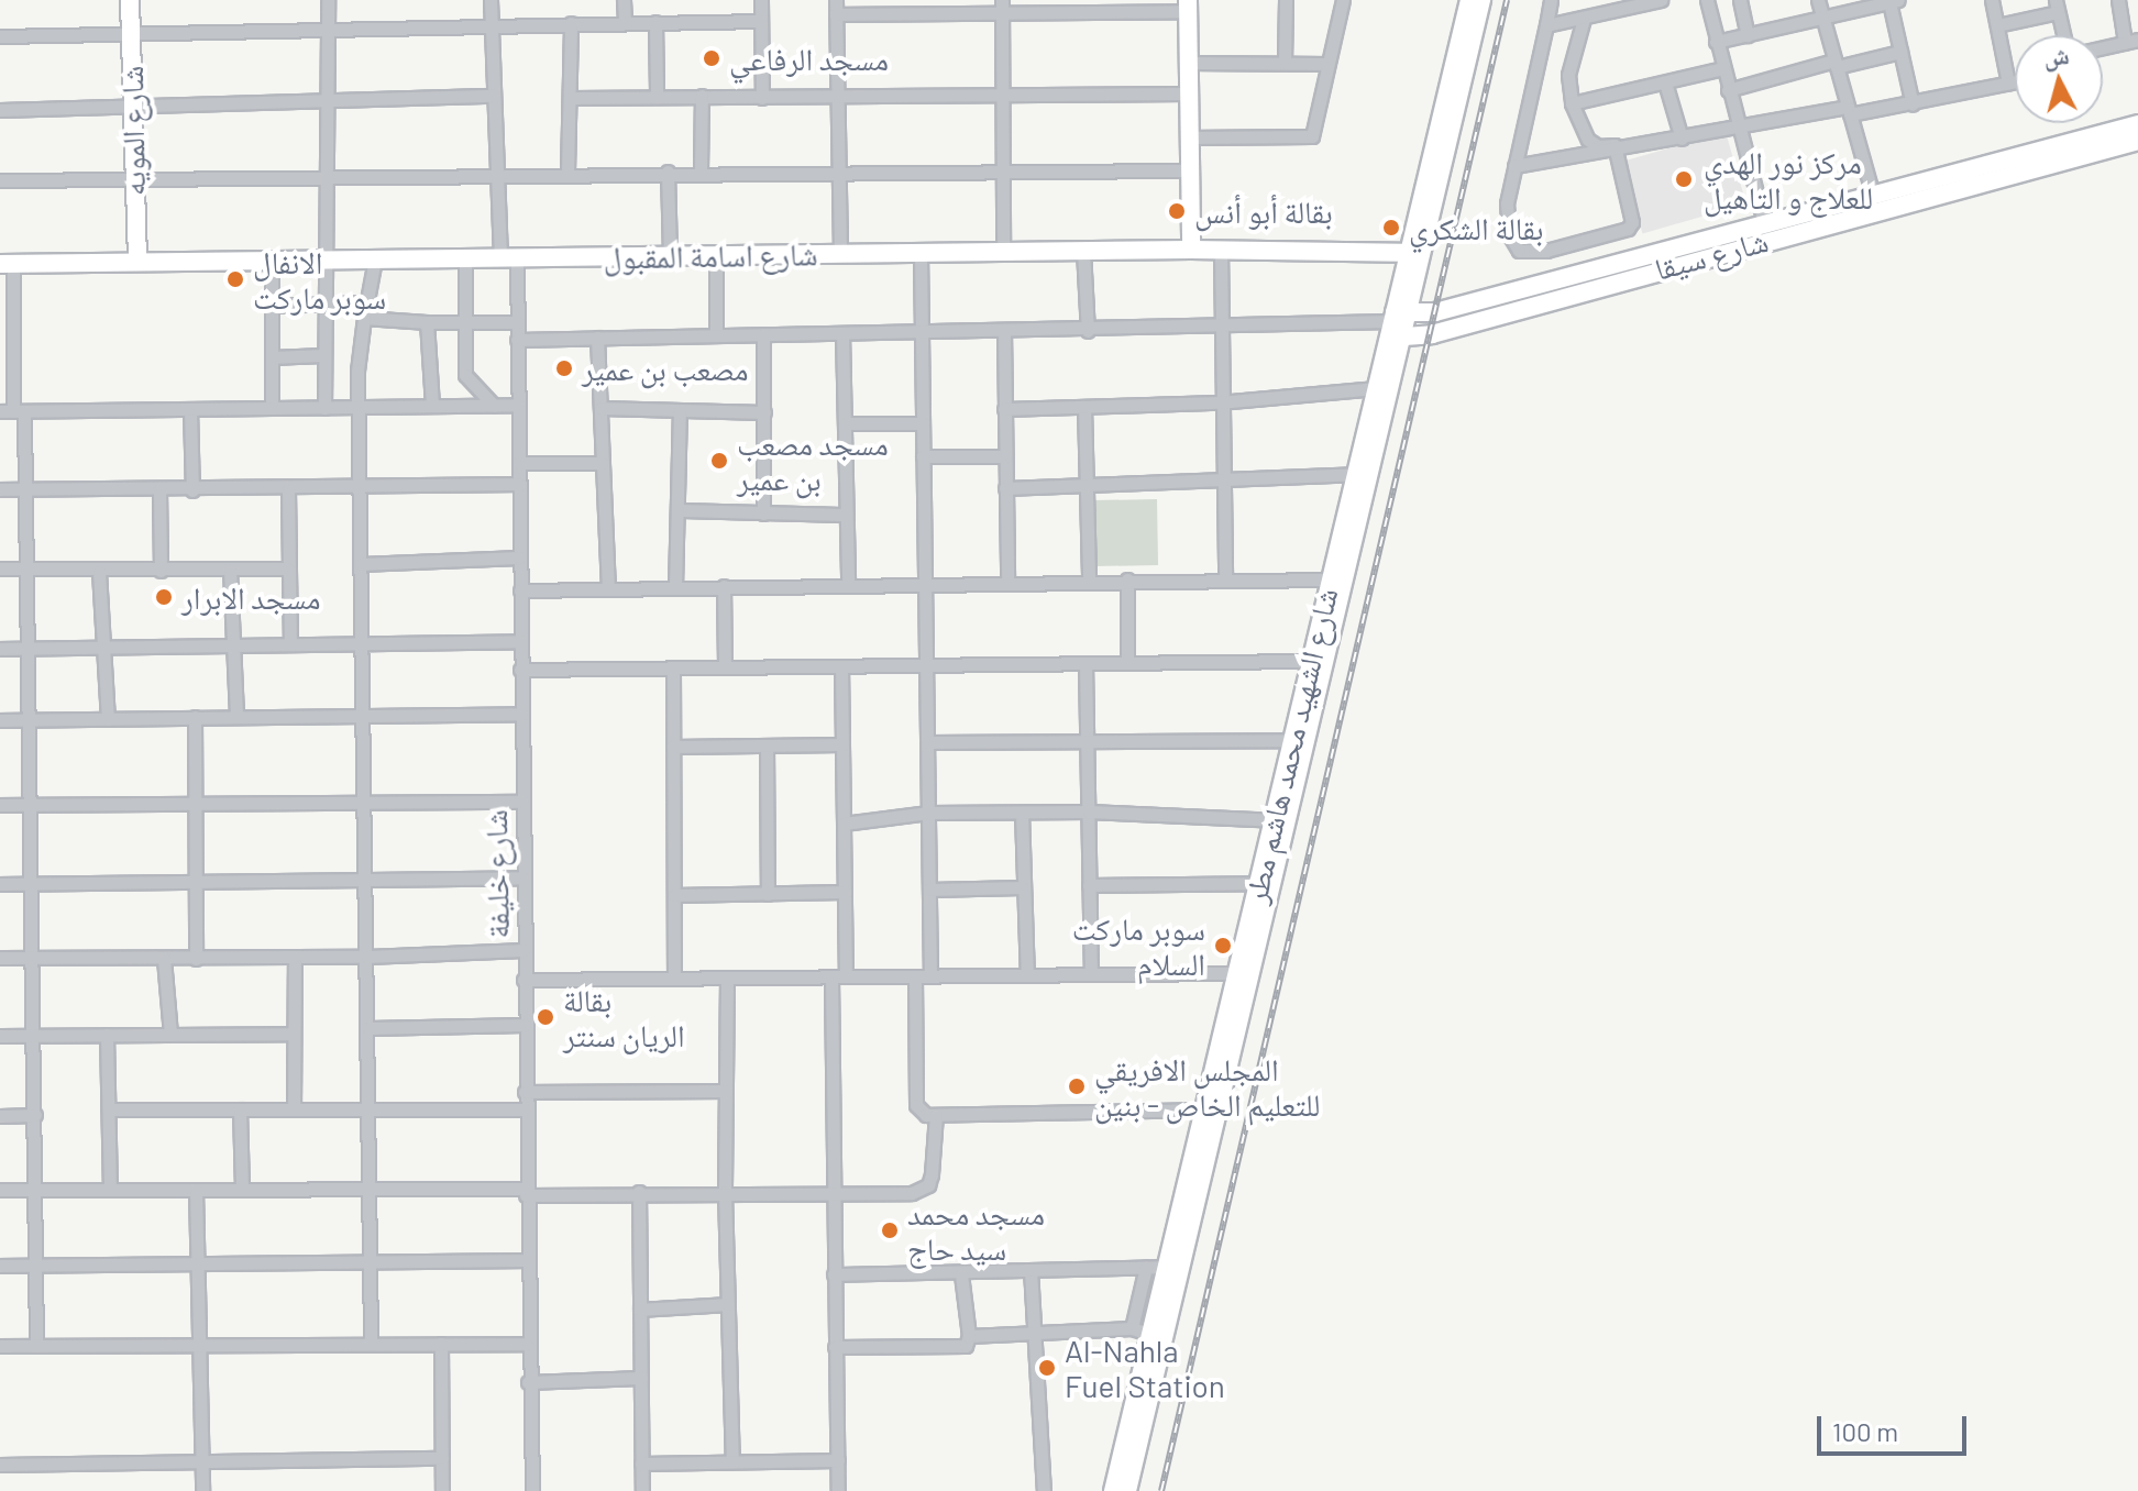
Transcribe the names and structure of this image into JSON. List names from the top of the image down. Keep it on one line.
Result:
{"streets":{"main road":["شارع المويه","شارع سيقا","شارع اسامة المقبول","شارع الشهيد محمد هاشم مطر"],"street":["شارع خليفة"]},"crossings":[["شارع المويه","شارع اسامة المقبول"],["شارع سيقا","شارع الشهيد محمد هاشم مطر"],["شارع اسامة المقبول","شارع الشهيد محمد هاشم مطر"],["شارع اسامة المقبول","شارع خليفة"]],"places":["مسجد الرفاعي","مركز نور الهدي للعلاج و التاهيل","بقالة أبو أنس","بقالة الشكري","الانفال سوبر ماركت","مصعب بن عمير","مسجد مصعب بن عمير","مسجد الابرار","سوبر ماركت السلام","بقالة الريان سنتر","المجلس الافريقي للتعليم الخاص - بنين","مسجد محمد سيد حاج","Al-Nahla Fuel Station"],"scale_bar":"100 m","north":"top"}
